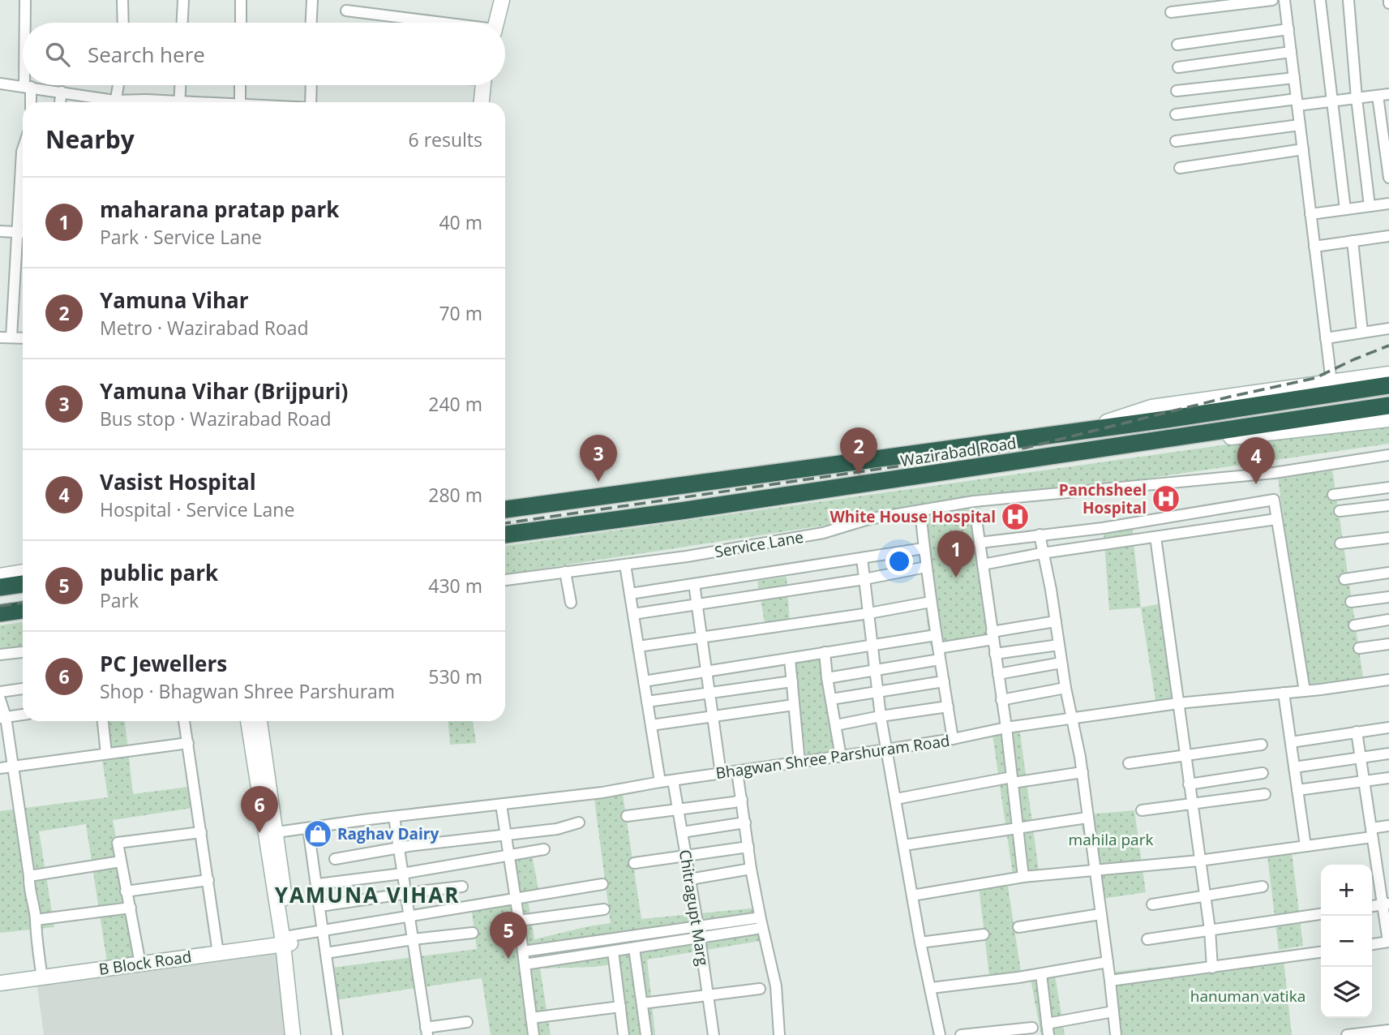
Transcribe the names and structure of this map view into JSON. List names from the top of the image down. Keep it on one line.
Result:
{"streets":{"highway":["Wazirabad Road"],"street":["Service Lane","Bhagwan Shree Parshuram Road","Chitragupt Marg","B Block Road"]},"crossings":[["Bhagwan Shree Parshuram Road","Chitragupt Marg"]],"districts":["YAMUNA VIHAR"],"parks":["mahila park","hanuman vatika"],"places":{"hospital":["Panchsheel Hospital","White House Hospital"],"shop":["Raghav Dairy"]},"page":{"search":"Search here","heading":["Nearby","6 results"],"list":[{"mark":"1","name":"maharana pratap park","note":"Park · Service Lane","value":"40 m"},{"mark":"2","name":"Yamuna Vihar","note":"Metro · Wazirabad Road","value":"70 m"},{"mark":"3","name":"Yamuna Vihar (Brijpuri)","note":"Bus stop · Wazirabad Road","value":"240 m"},{"mark":"4","name":"Vasist Hospital","note":"Hospital · Service Lane","value":"280 m"},{"mark":"5","name":"public park","note":"Park","value":"430 m"},{"mark":"6","name":"PC Jewellers","note":"Shop · Bhagwan Shree Parshuram","value":"530 m"}],"pins":["2","3","4","1","6","5"],"map_buttons":["+","−"]}}
